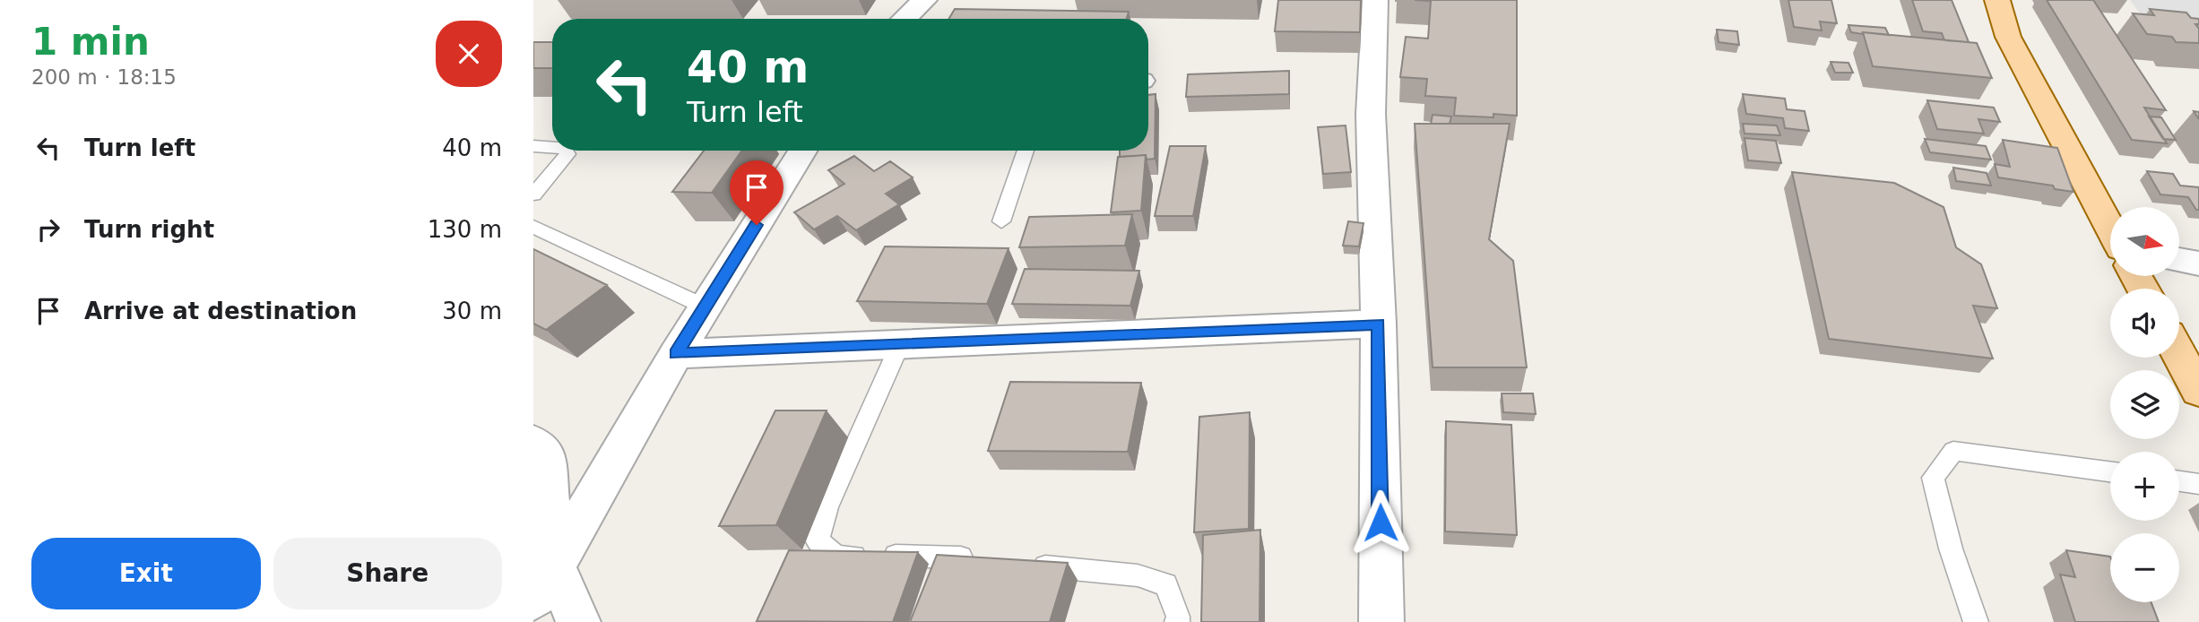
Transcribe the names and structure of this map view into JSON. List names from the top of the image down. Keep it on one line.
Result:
{"north":"right","page":{"heading":["1 min","200 m · 18:15"],"turn":["40 m","Turn left"],"list":[{"name":"Turn left","value":"40 m"},{"name":"Turn right","value":"130 m"},{"name":"Arrive at destination","value":"30 m"}],"map_buttons":["+","−"],"buttons":["Exit","Share"]}}
